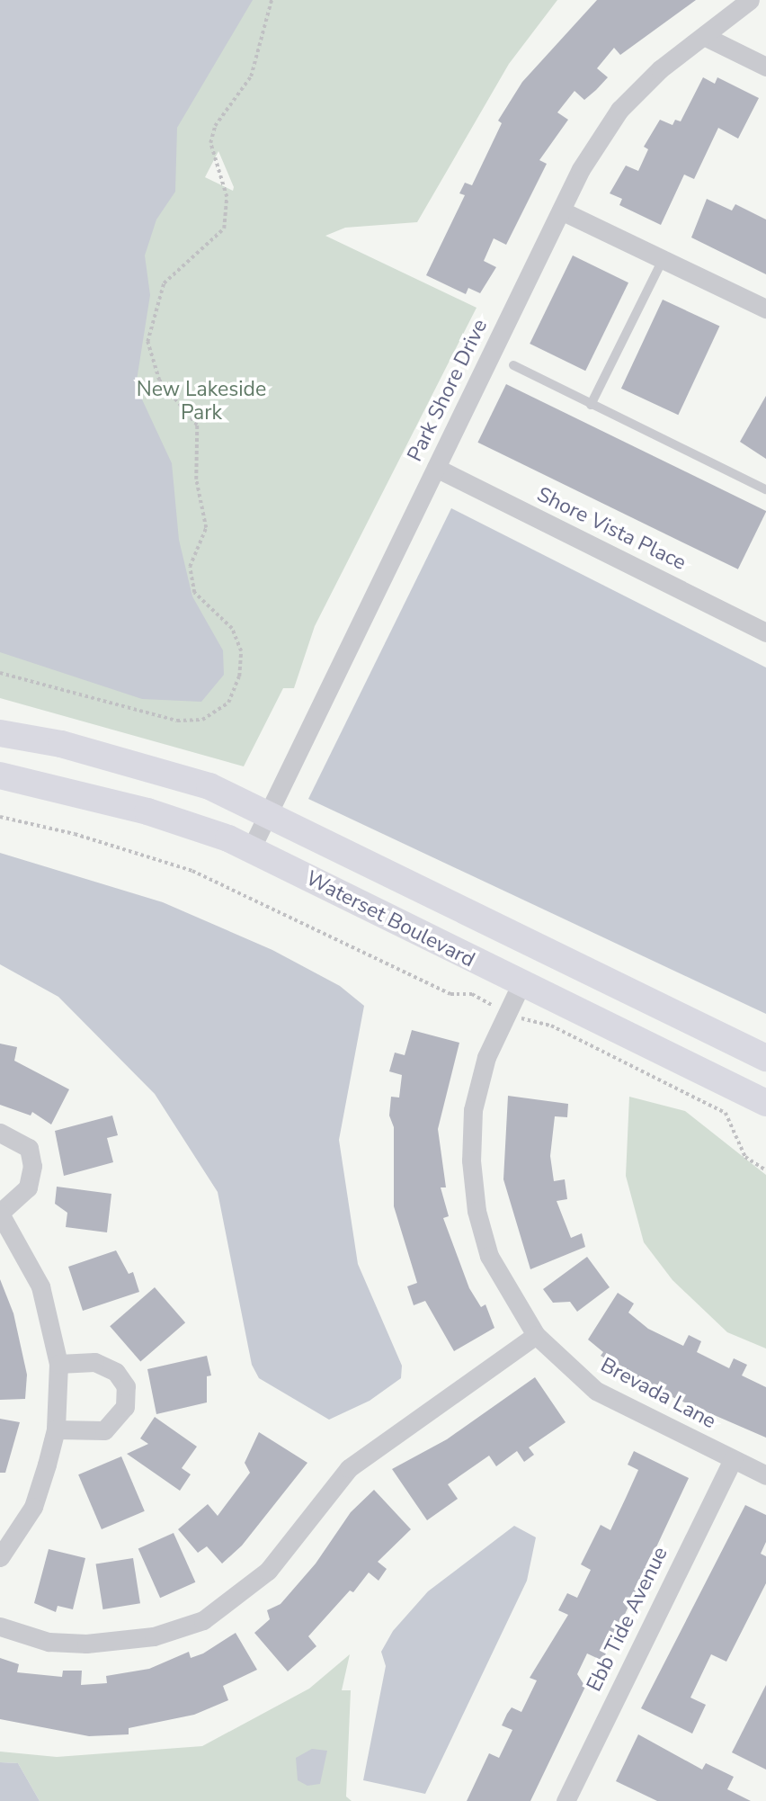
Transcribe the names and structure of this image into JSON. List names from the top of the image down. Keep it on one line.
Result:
{"streets":{"street":["Park Shore Drive","Shore Vista Place","Waterset Boulevard","Brevada Lane","Ebb Tide Avenue"]},"crossings":[["Park Shore Drive","Shore Vista Place"],["Park Shore Drive","Waterset Boulevard"],["Waterset Boulevard","Brevada Lane"],["Brevada Lane","Ebb Tide Avenue"]],"parks":["New Lakeside Park"]}
